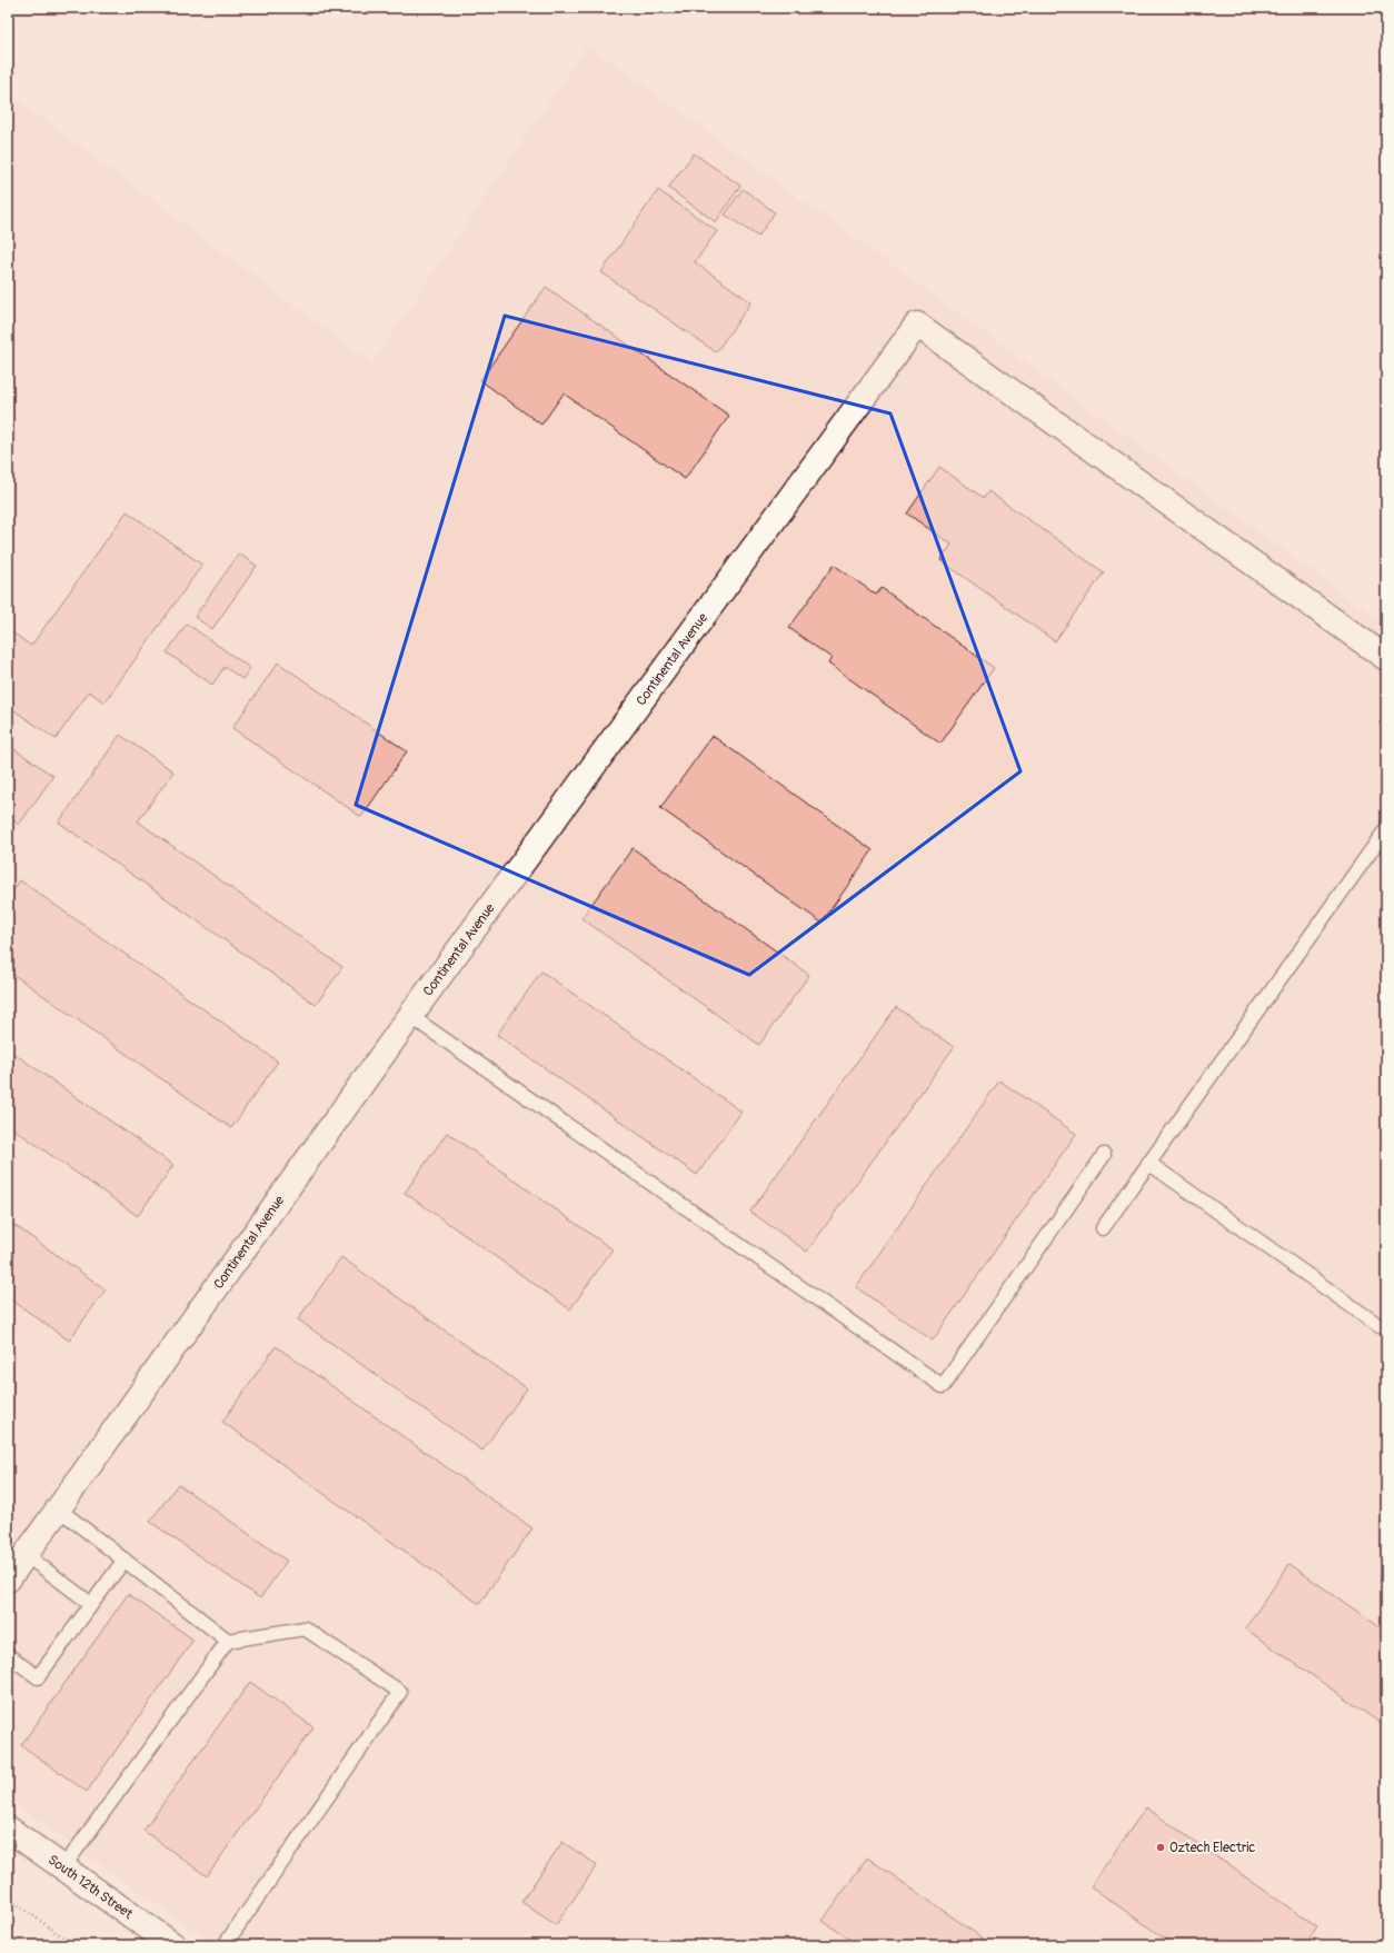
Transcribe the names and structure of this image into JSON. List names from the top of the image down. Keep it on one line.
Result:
{"streets":{"street":["Continental Avenue","South 12th Street"]},"places":["Oztech Electric"]}
